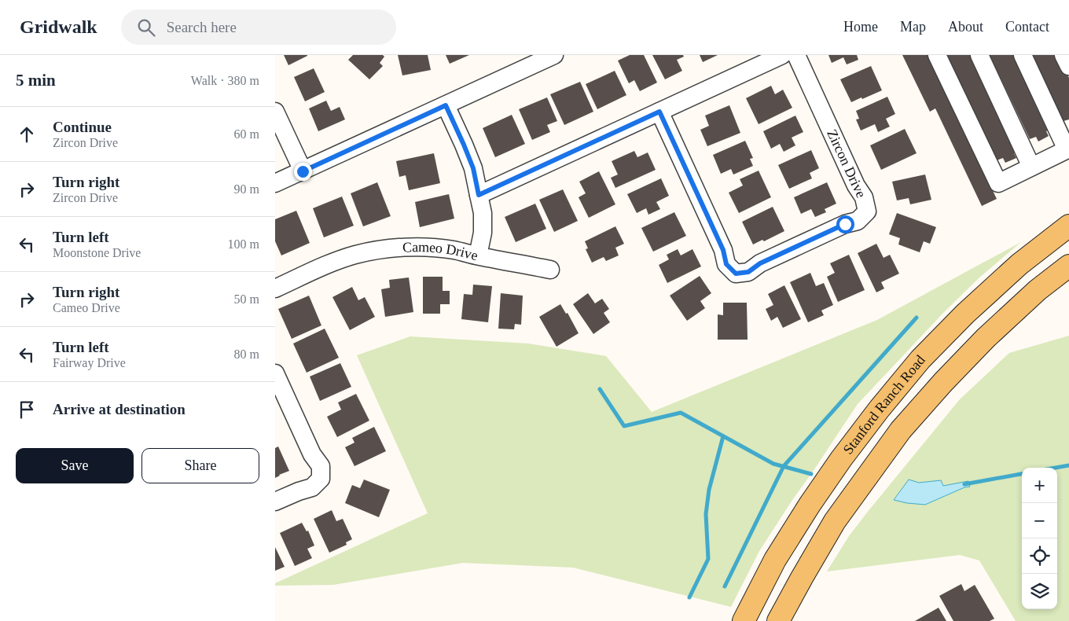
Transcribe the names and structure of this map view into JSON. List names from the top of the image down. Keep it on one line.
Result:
{"streets":{"main road":["Stanford Ranch Road"],"street":["Zircon Drive","Cameo Drive"]},"page":{"header":"Gridwalk","search":"Search here","nav":["Home","Map","About","Contact"],"heading":["5 min","Walk · 380 m"],"list":[["Continue","Zircon Drive","60 m"],["Turn right","Zircon Drive","90 m"],["Turn left","Moonstone Drive","100 m"],["Turn right","Cameo Drive","50 m"],["Turn left","Fairway Drive","80 m"],"Arrive at destination"],"buttons":["Save","Share"],"map_buttons":["+","−"]}}
